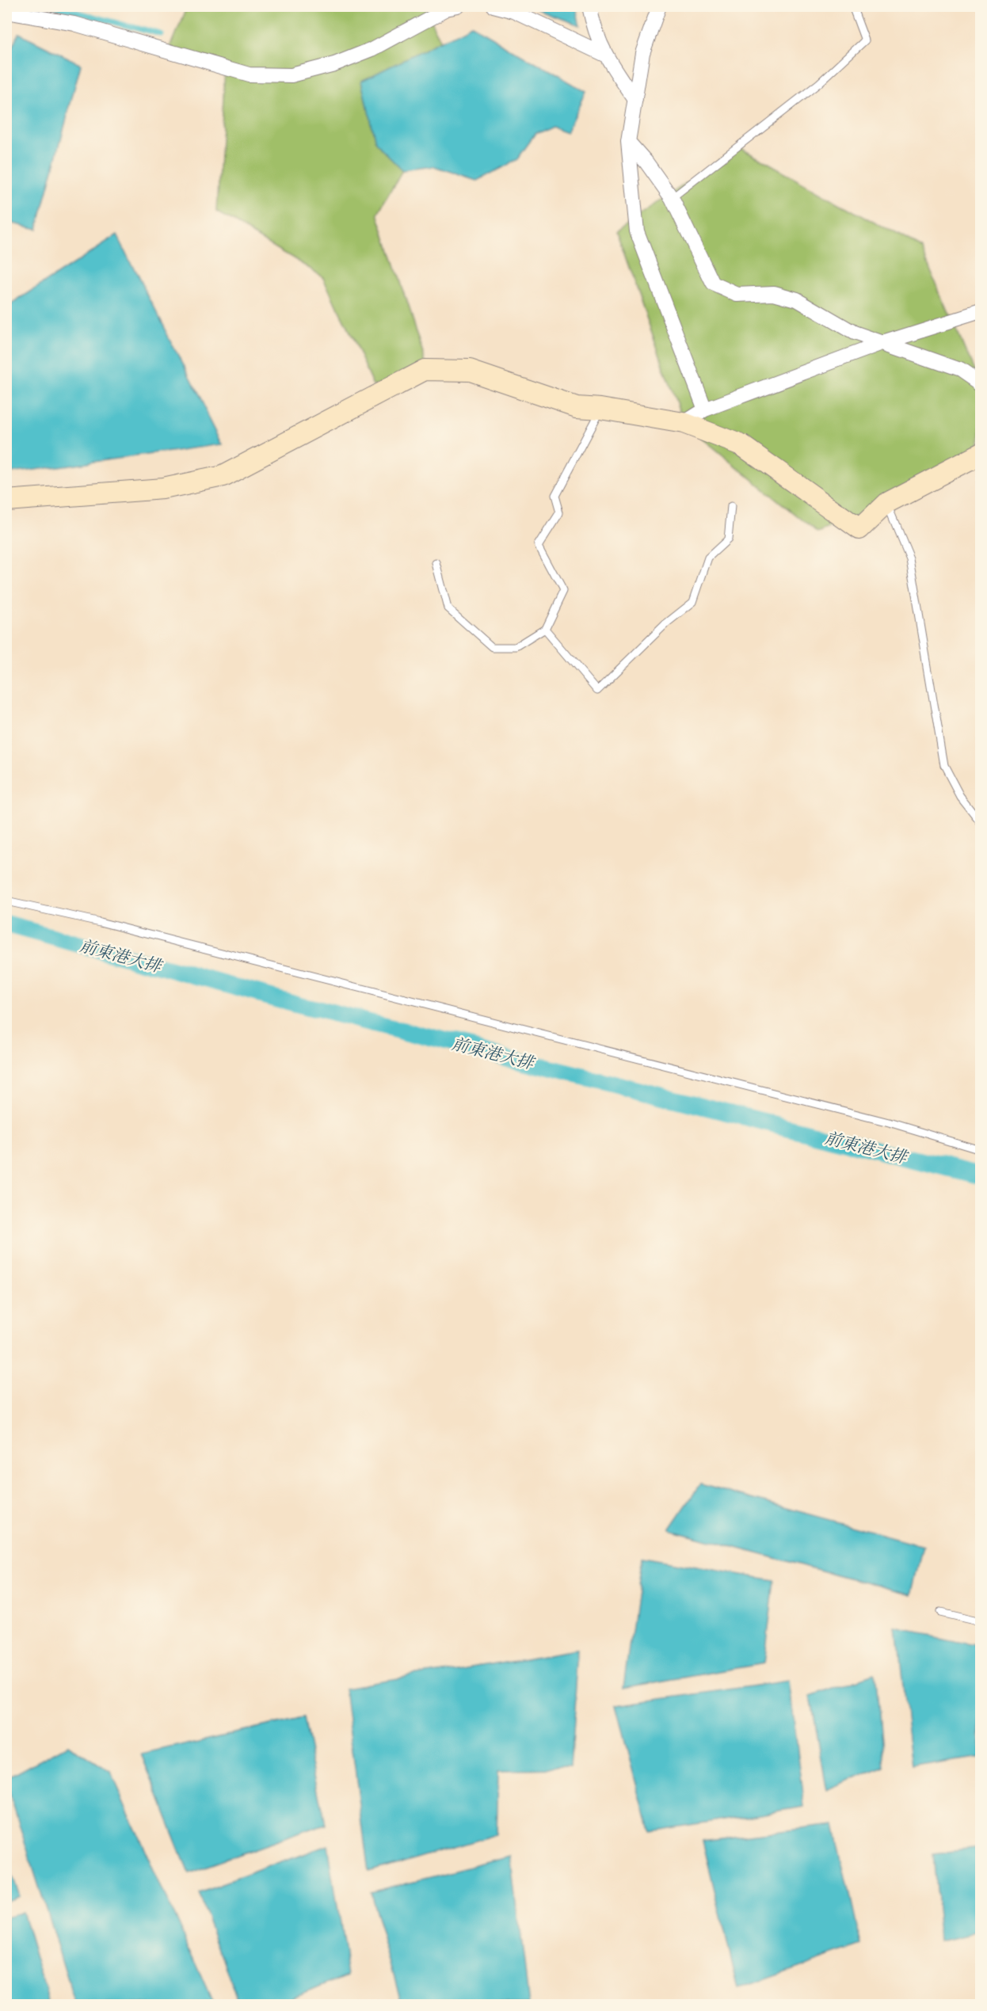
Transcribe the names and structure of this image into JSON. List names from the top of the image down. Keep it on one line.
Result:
{"water":["前東港大排"]}
